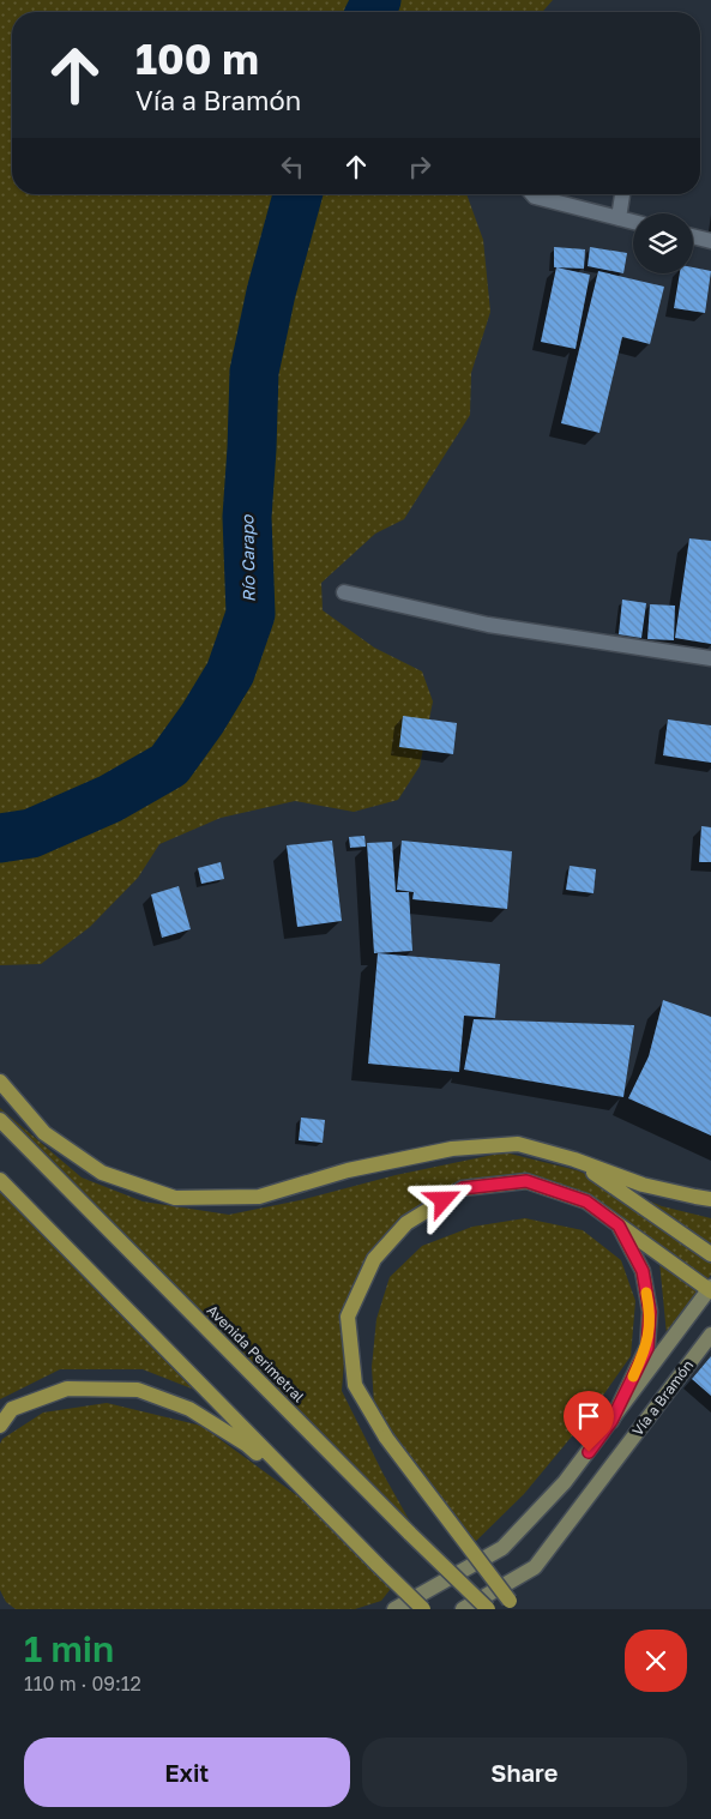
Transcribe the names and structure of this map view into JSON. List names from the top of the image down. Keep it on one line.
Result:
{"streets":{"main road":["Avenida Perimetral","Vía a Bramón"]},"water":["Río Carapo"],"page":{"turn":["100 m","Vía a Bramón"],"heading":["1 min","110 m · 09:12"],"buttons":["Exit","Share"]}}
